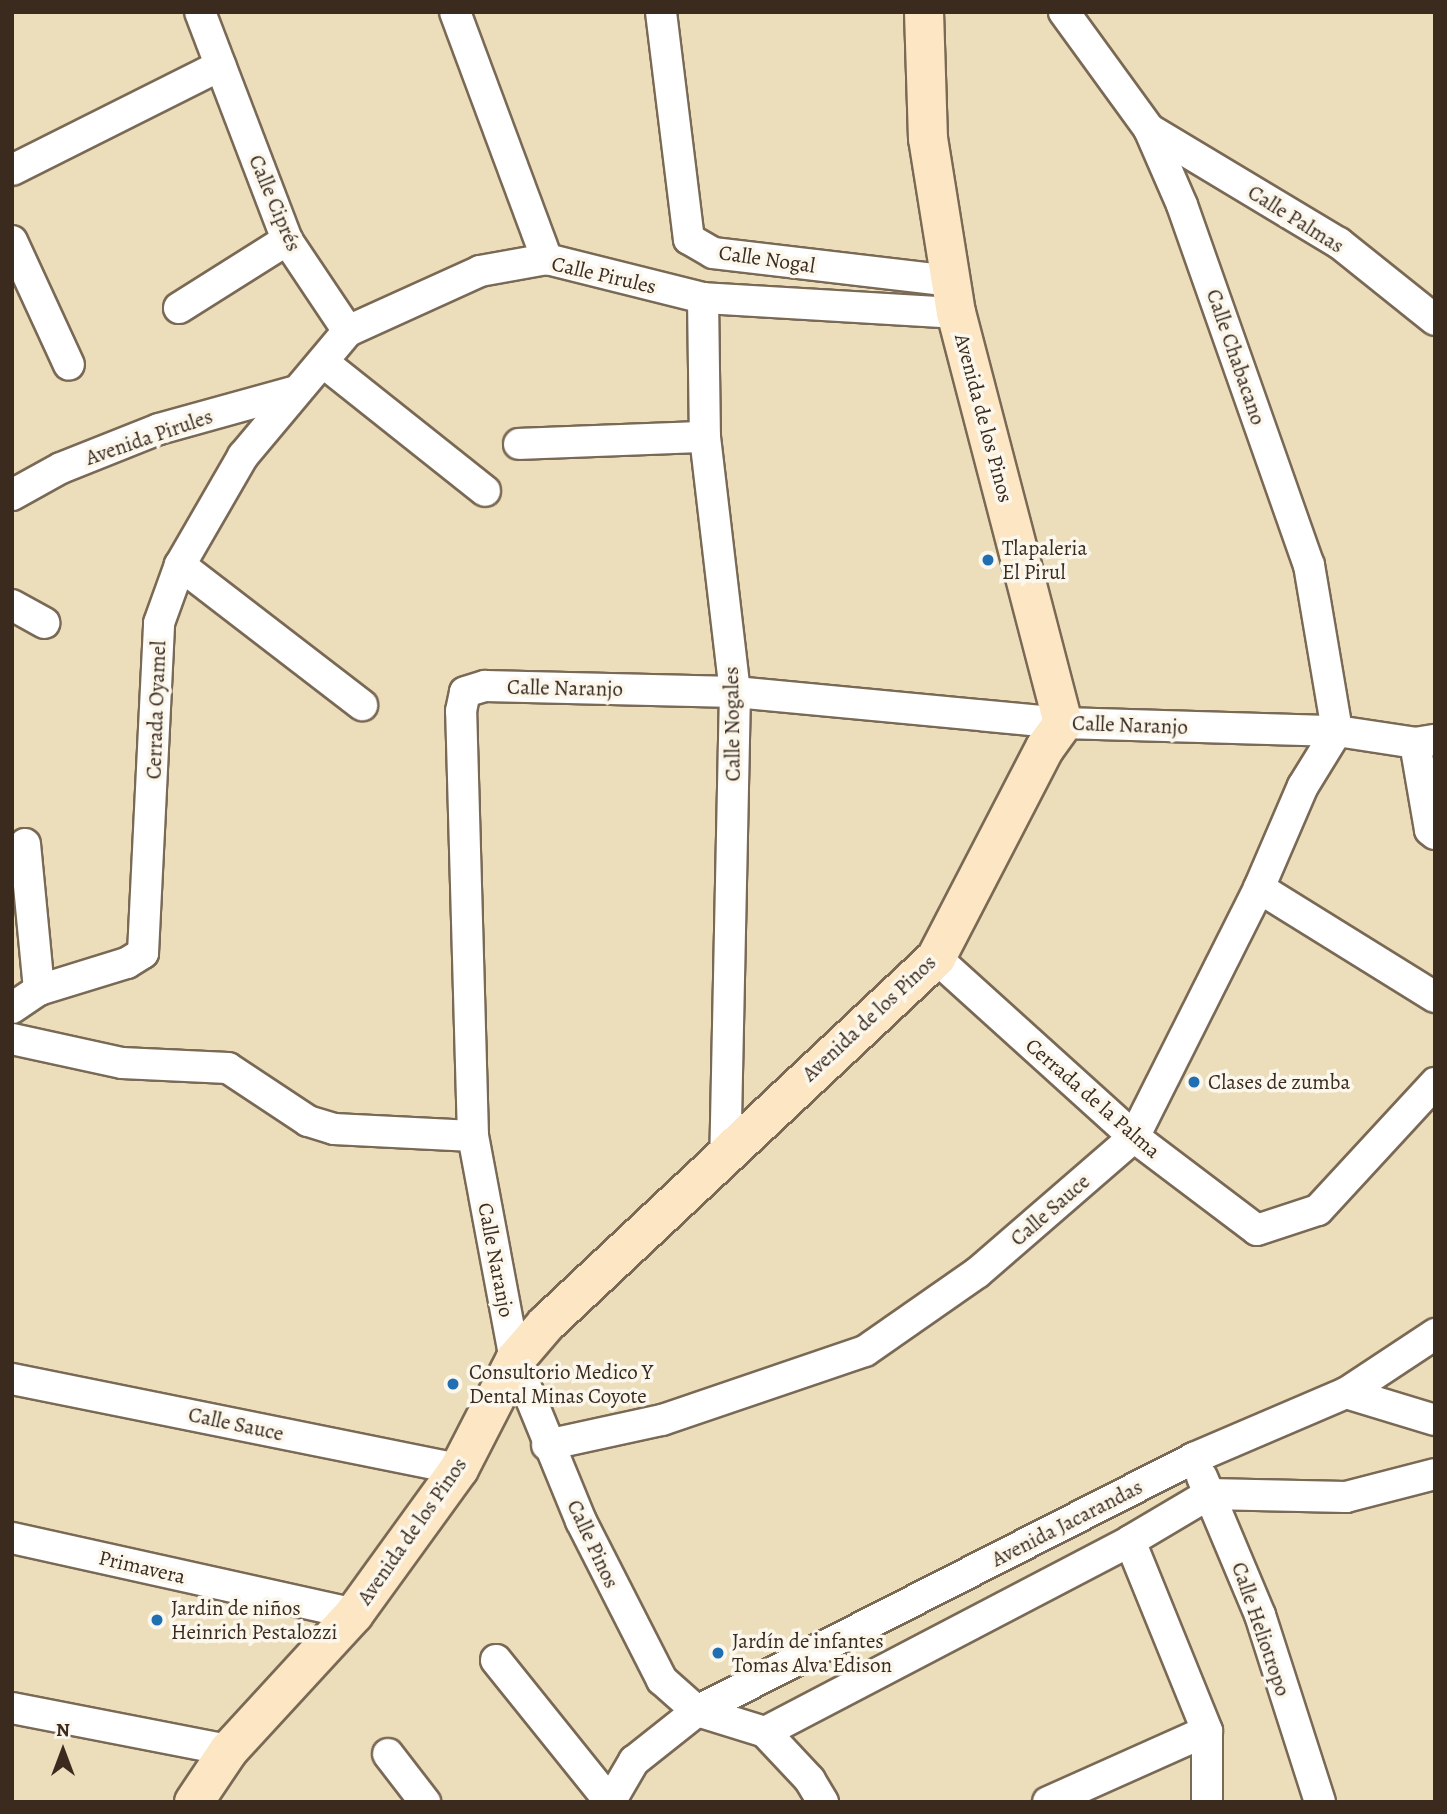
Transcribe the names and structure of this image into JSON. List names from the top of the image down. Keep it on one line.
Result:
{"streets":{"street":["Calle Ciprés","Calle Palmas","Calle Nogal","Calle Pirules","Calle Chabacano","Avenida de los Pinos","Avenida Pirules","Calle Naranjo","Cerrada Oyamel","Calle Nogales","Cerrada de la Palma","Calle Sauce","Avenida Jacarandas","Calle Pinos","Primavera","Calle Heliotropo"]},"crossings":[["Calle Ciprés","Calle Pirules"],["Calle Palmas","Calle Chabacano"],["Calle Nogal","Calle Pirules"],["Calle Nogal","Avenida de los Pinos"],["Calle Pirules","Avenida de los Pinos"],["Calle Pirules","Avenida Pirules"],["Calle Pirules","Cerrada Oyamel"],["Calle Pirules","Calle Nogales"],["Calle Chabacano","Calle Naranjo"],["Calle Chabacano","Calle Sauce"],["Avenida de los Pinos","Calle Naranjo"],["Avenida de los Pinos","Calle Nogales"],["Avenida de los Pinos","Cerrada de la Palma"],["Avenida de los Pinos","Calle Sauce"],["Avenida de los Pinos","Calle Pinos"],["Avenida de los Pinos","Primavera"],["Avenida Pirules","Cerrada Oyamel"],["Calle Naranjo","Calle Nogales"],["Calle Naranjo","Calle Sauce"],["Calle Naranjo","Calle Pinos"],["Cerrada de la Palma","Calle Sauce"],["Calle Sauce","Calle Pinos"],["Avenida Jacarandas","Calle Pinos"],["Avenida Jacarandas","Calle Heliotropo"]],"places":["Tlapaleria El Pirul","Clases de zumba","Consultorio Medico Y Dental Minas Coyote","Jardin de niños Heinrich Pestalozzi","Jardín de infantes Tomas Alva Edison"],"north":"top"}
